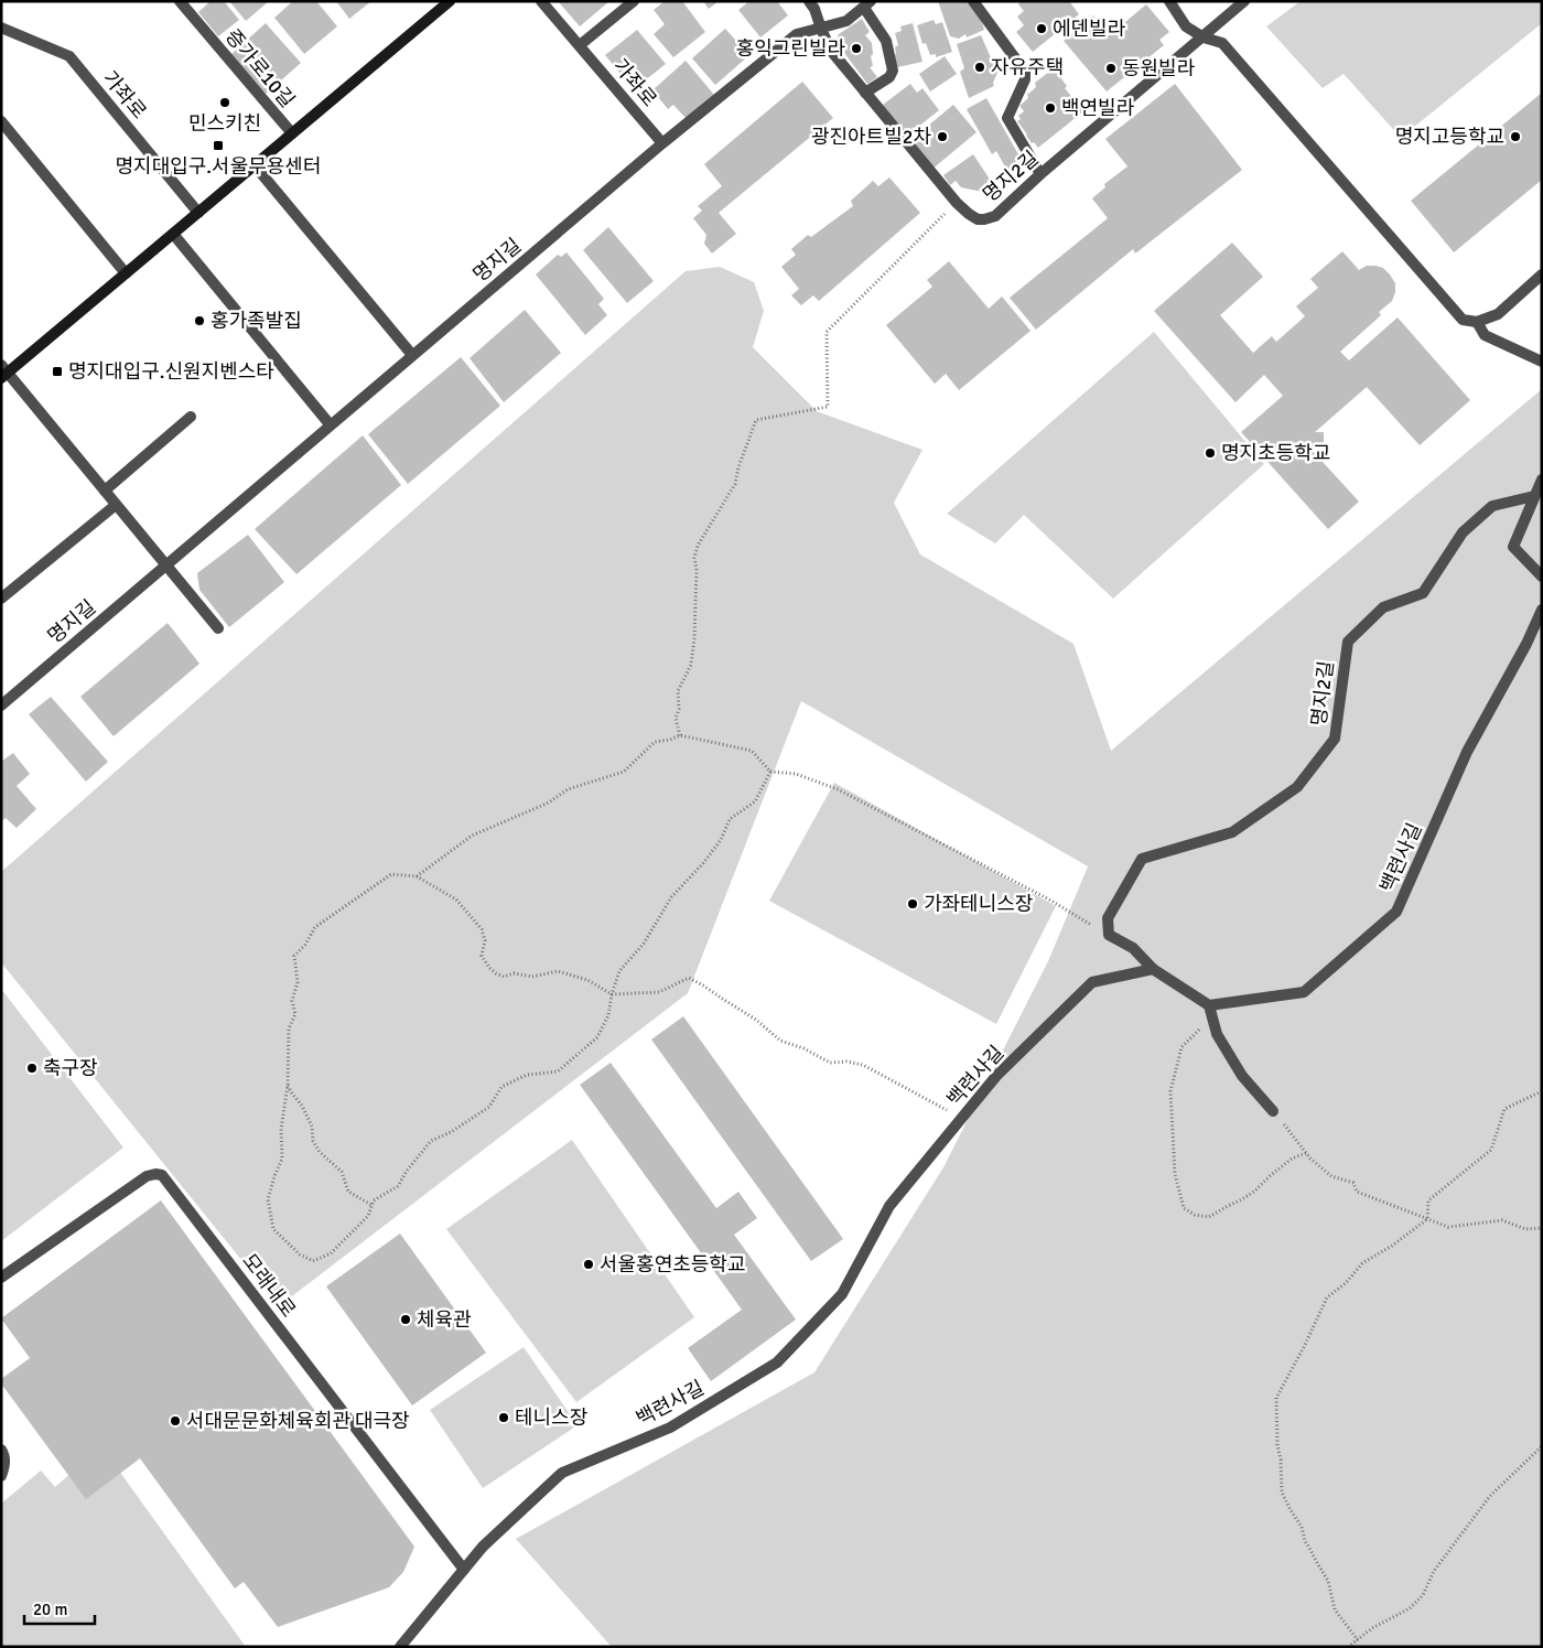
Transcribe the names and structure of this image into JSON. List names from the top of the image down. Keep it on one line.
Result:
{"streets":{"street":["증가로10길","가좌로","명지2길","명지길","백련사길","모래내로"]},"crossings":[["가좌로","명지길"],["명지2길","명지길"],["백련사길","모래내로"]],"places":{"other":["에덴빌라","홍익그린빌라","자유주택","동원빌라","민스키친","백연빌라","광진아트빌2차","명지고등학교","홍가족발집","명지초등학교","가좌테니스장","축구장","서울홍연초등학교","체육관","테니스장","서대문문화체육회관 대극장"],"transit":["명지대입구.서울무용센터","명지대입구.신원지벤스타"]},"scale_bar":"20 m"}
